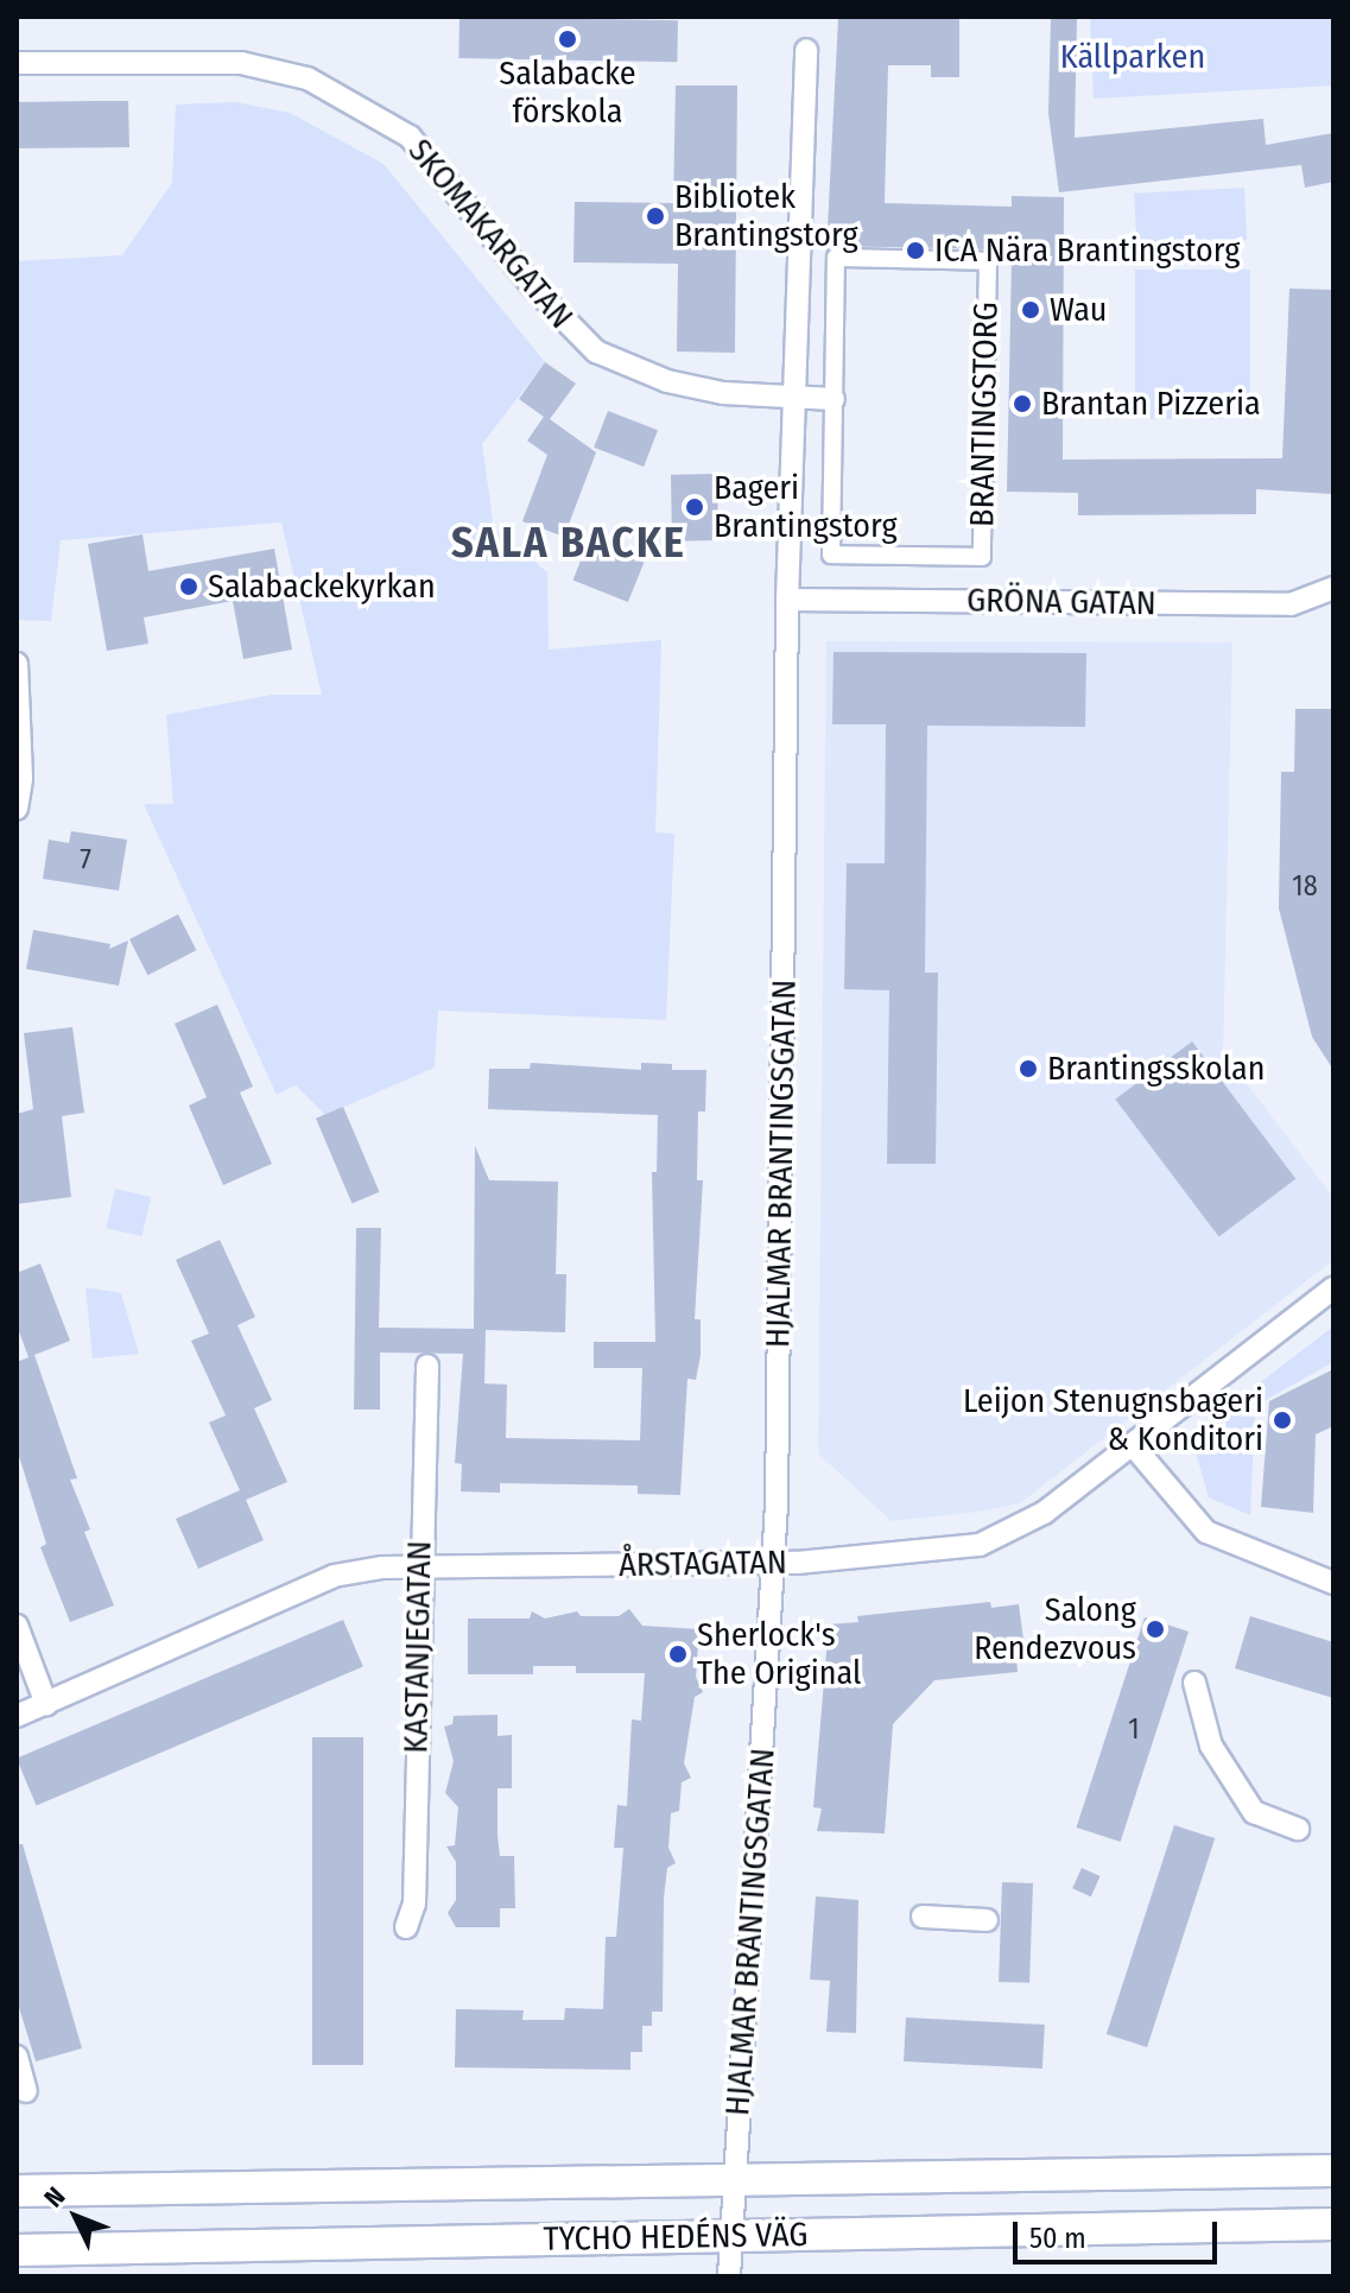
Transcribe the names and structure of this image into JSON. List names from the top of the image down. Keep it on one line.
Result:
{"streets":{"main road":["TYCHO HEDÉNS VÄG"],"street":["SKOMAKARGATAN","BRANTINGSTORG","GRÖNA GATAN","HJALMAR BRANTINGSGATAN","ÅRSTAGATAN","KASTANJEGATAN"]},"crossings":[["SKOMAKARGATAN","BRANTINGSTORG"],["SKOMAKARGATAN","HJALMAR BRANTINGSGATAN"],["GRÖNA GATAN","HJALMAR BRANTINGSGATAN"],["HJALMAR BRANTINGSGATAN","ÅRSTAGATAN"],["HJALMAR BRANTINGSGATAN","TYCHO HEDÉNS VÄG"],["ÅRSTAGATAN","KASTANJEGATAN"]],"districts":["SALA BACKE"],"parks":["Källparken"],"places":["Salabacke förskola","Bibliotek Brantingstorg","ICA Nära Brantingstorg","Wau","Brantan Pizzeria","Bageri Brantingstorg","Salabackekyrkan","Brantingsskolan","Leijon Stenugnsbageri & Konditori","Salong Rendezvous","Sherlock's The Original"],"house_numbers":["7","18","1"],"scale_bar":"50 m","north":"top left"}
